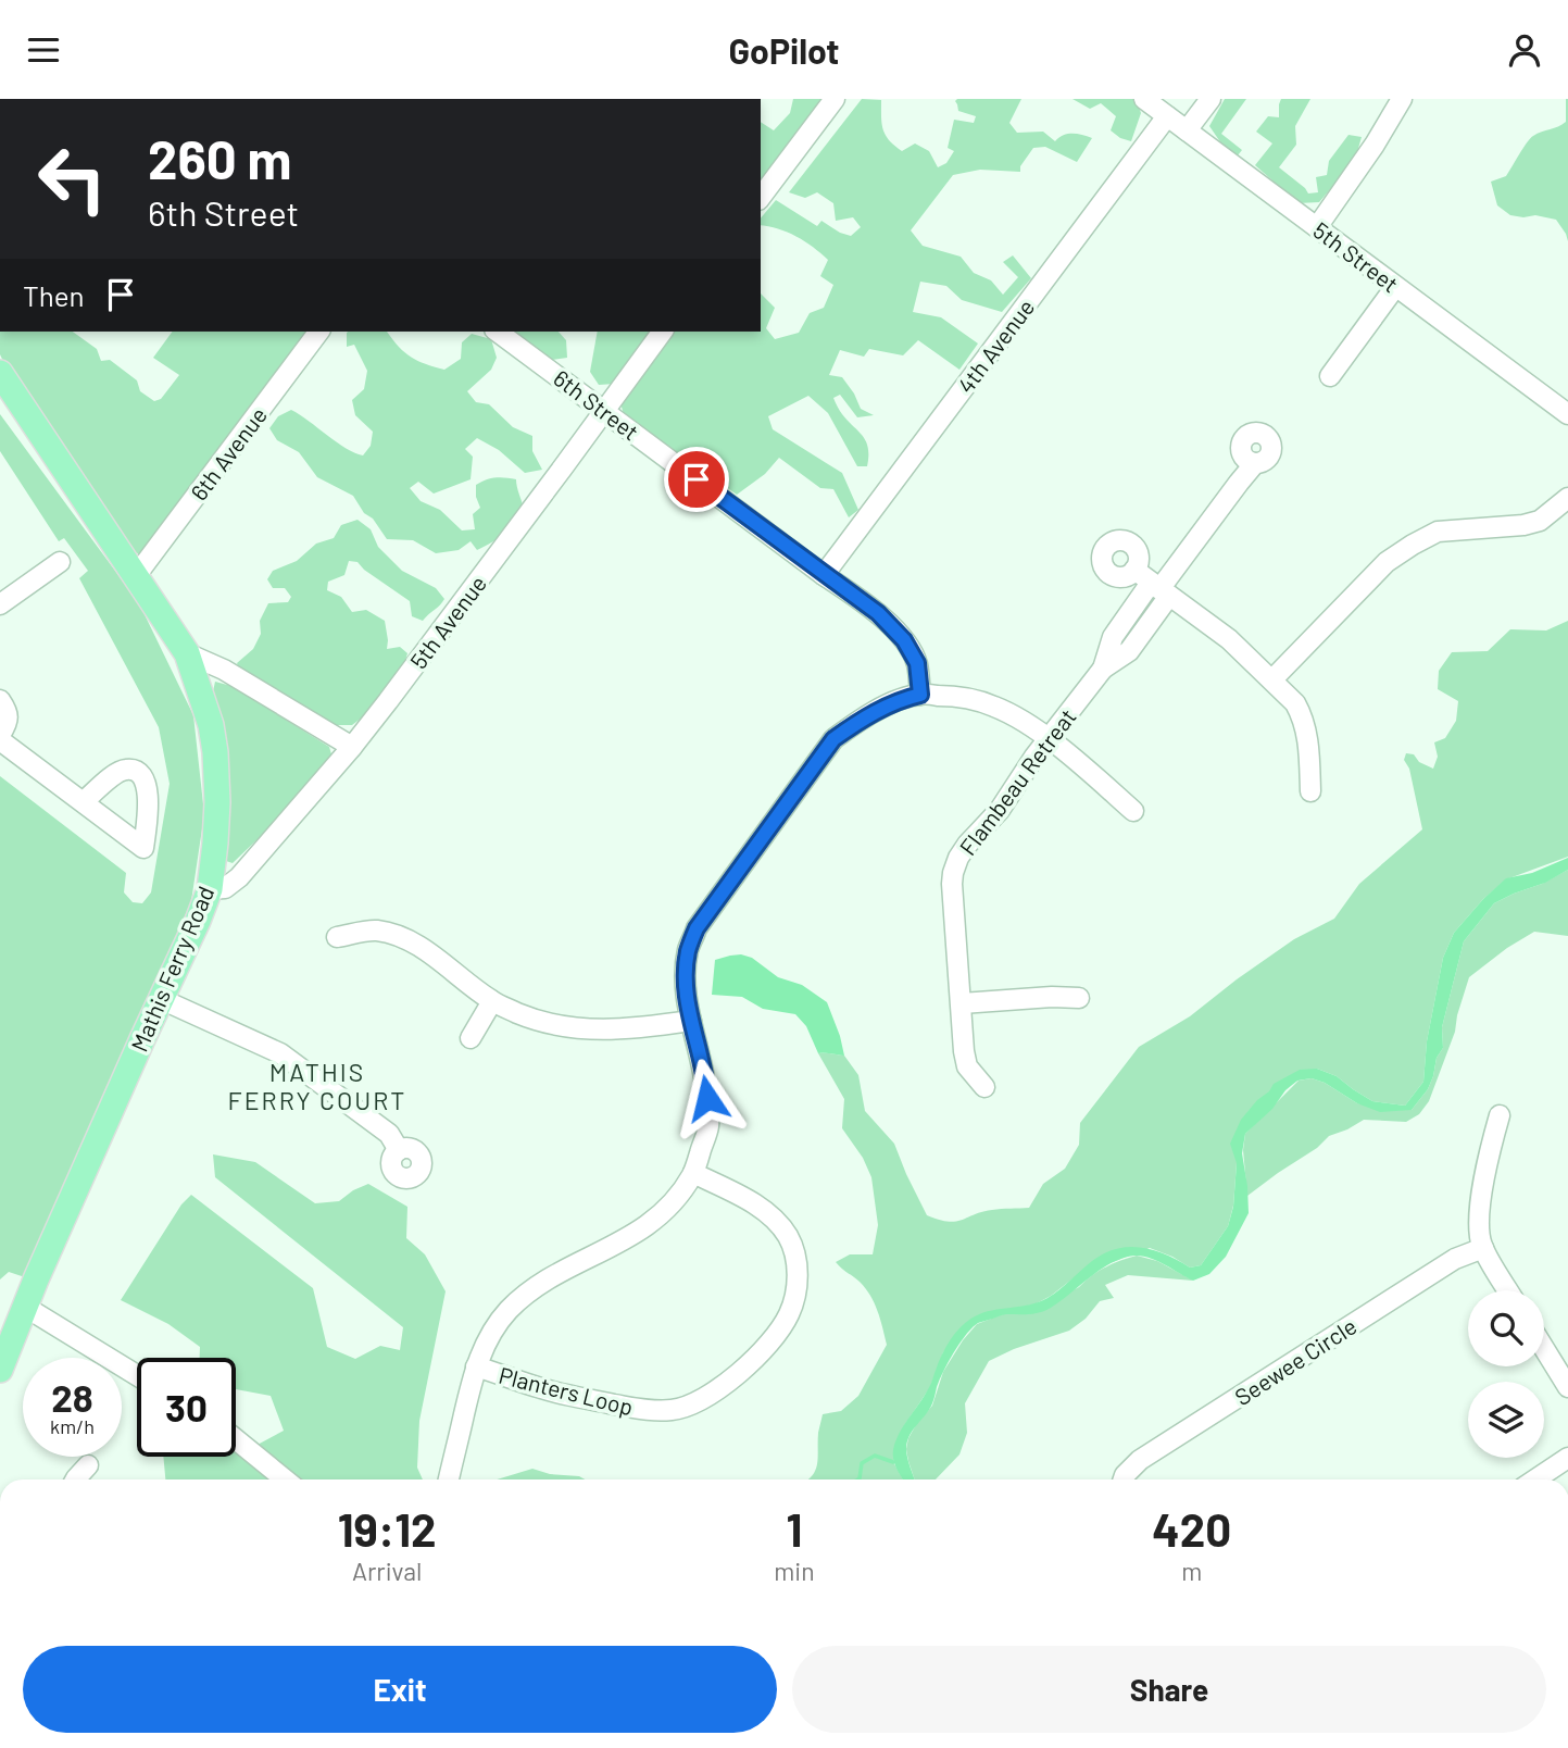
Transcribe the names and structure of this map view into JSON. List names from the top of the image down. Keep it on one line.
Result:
{"streets":{"main road":["Mathis Ferry Road"],"street":["5th Street","4th Avenue","6th Street","6th Avenue","5th Avenue","Flambeau Retreat","Seewee Circle","Planters Loop"]},"crossings":[["5th Street","4th Avenue"],["4th Avenue","6th Street"],["6th Street","5th Avenue"],["6th Avenue","Mathis Ferry Road"],["5th Avenue","Mathis Ferry Road"]],"districts":["MATHIS FERRY COURT"],"page":{"header":"GoPilot","turn":["260 m","6th Street"],"then":"Then","speed":"28 km/h","limit":"30","eta":["19:12","Arrival","1","min","420","m"],"buttons":["Exit","Share"]}}
